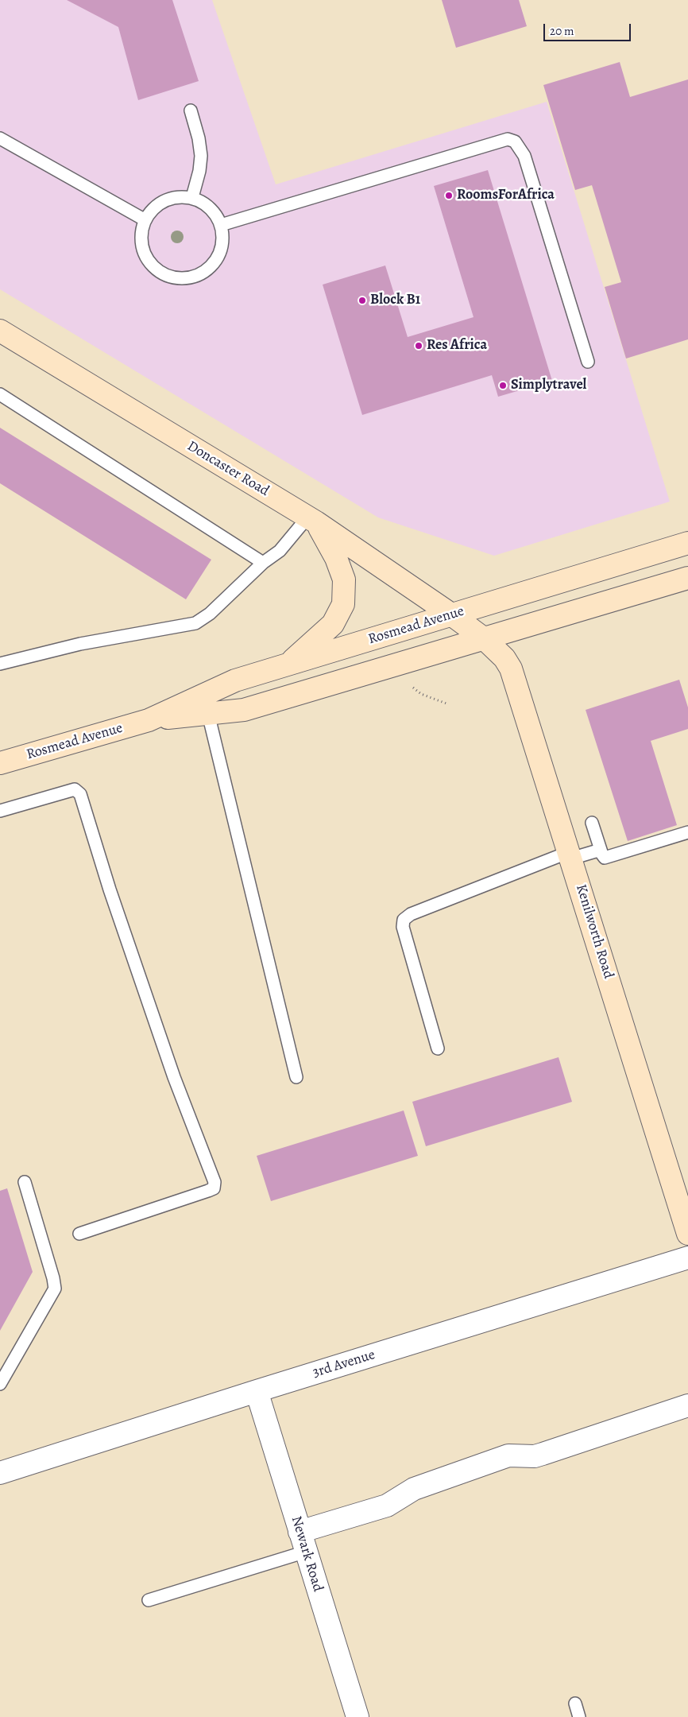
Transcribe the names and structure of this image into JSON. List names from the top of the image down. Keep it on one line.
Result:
{"streets":{"main road":["Doncaster Road","Rosmead Avenue","Kenilworth Road"],"street":["3rd Avenue","Newark Road"]},"crossings":[["Doncaster Road","Rosmead Avenue"],["Doncaster Road","Kenilworth Road"],["Rosmead Avenue","Kenilworth Road"],["3rd Avenue","Newark Road"]],"places":["RoomsForAfrica","Block B1","Res Africa","Simplytravel"],"scale_bar":"20 m"}
